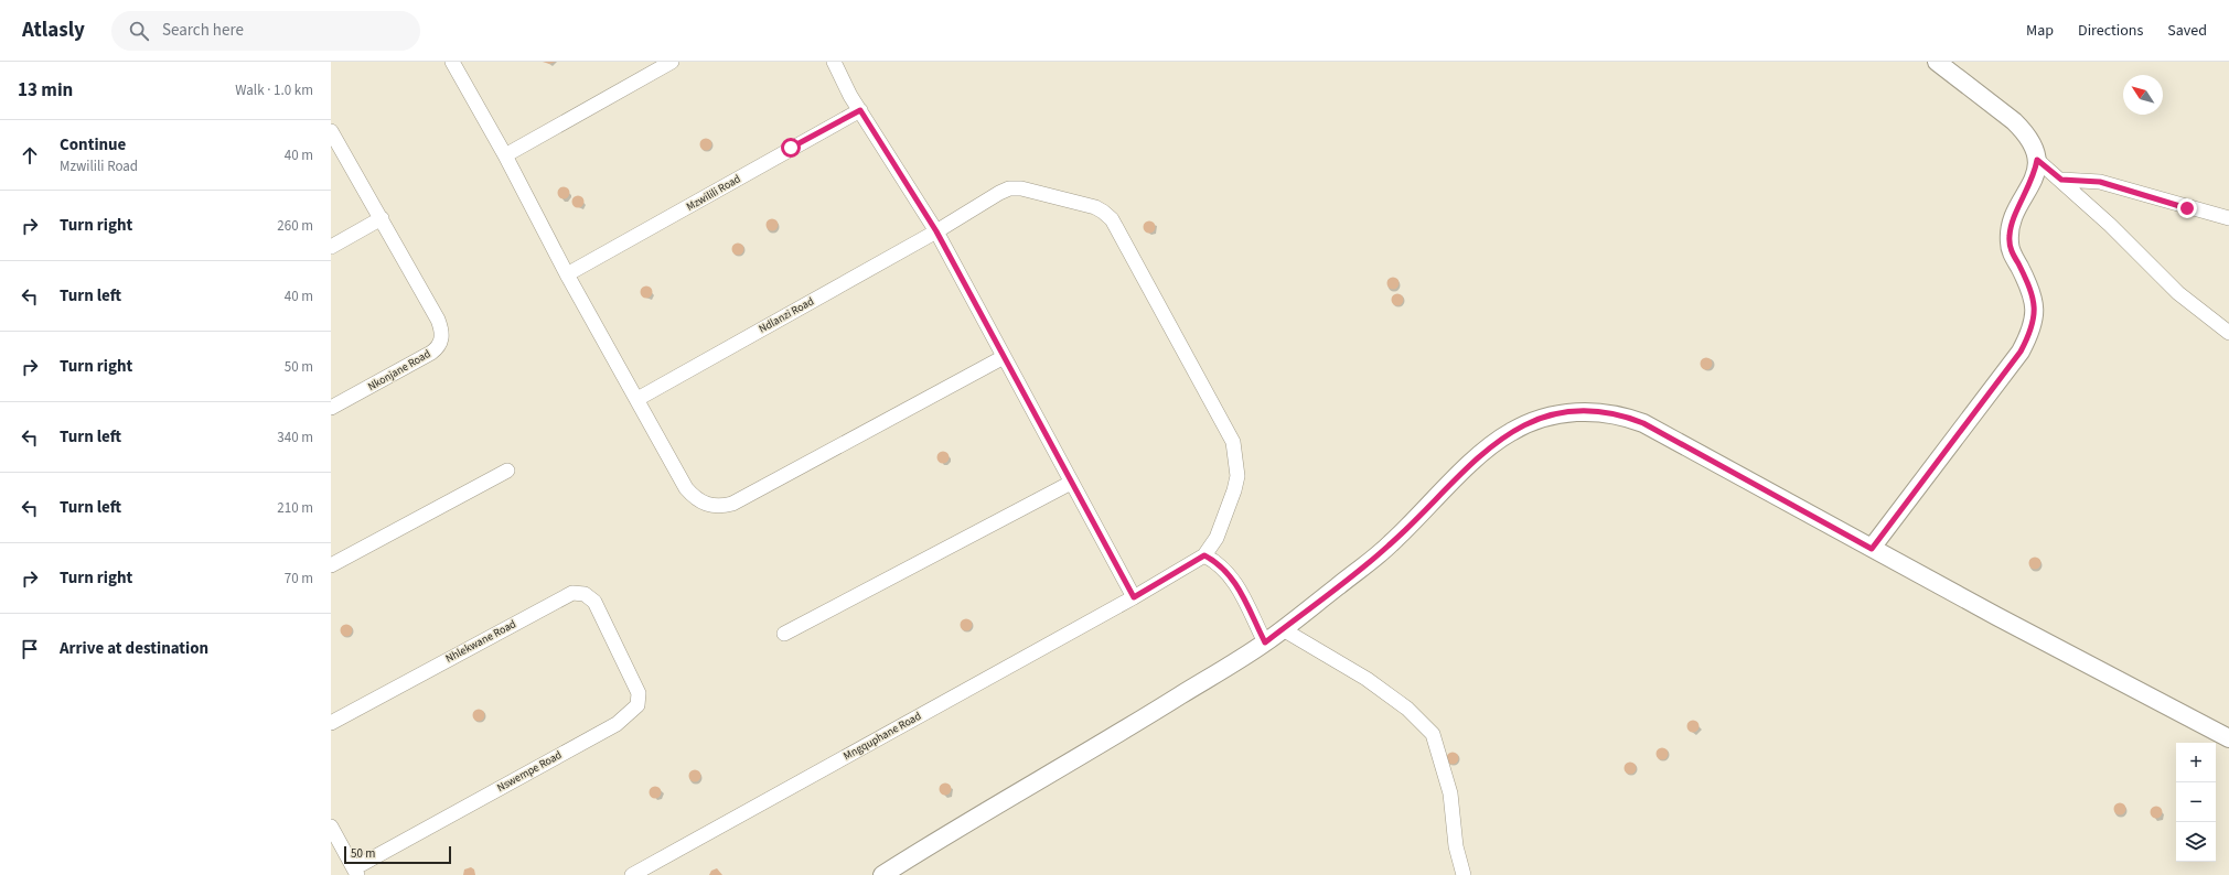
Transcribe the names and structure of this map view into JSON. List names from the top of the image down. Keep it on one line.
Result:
{"streets":{"street":["Mzwilili Road","Ndlanzi Road","Nkonjane Road","Nhlekwane Road","Mngquphane Road","Nswempe Road"]},"crossings":[["Ndlanzi Road","Mngquphane Road"],["Nhlekwane Road","Nswempe Road"]],"scale_bar":"50 m","north":"top left","page":{"header":"Atlasly","search":"Search here","nav":["Map","Directions","Saved"],"heading":["13 min","Walk · 1.0 km"],"list":[["Continue","Mzwilili Road","40 m"],["Turn right","260 m"],["Turn left","40 m"],["Turn right","50 m"],["Turn left","340 m"],["Turn left","210 m"],["Turn right","70 m"],"Arrive at destination"],"map_buttons":["+","−"],"scale":"50 m"}}
